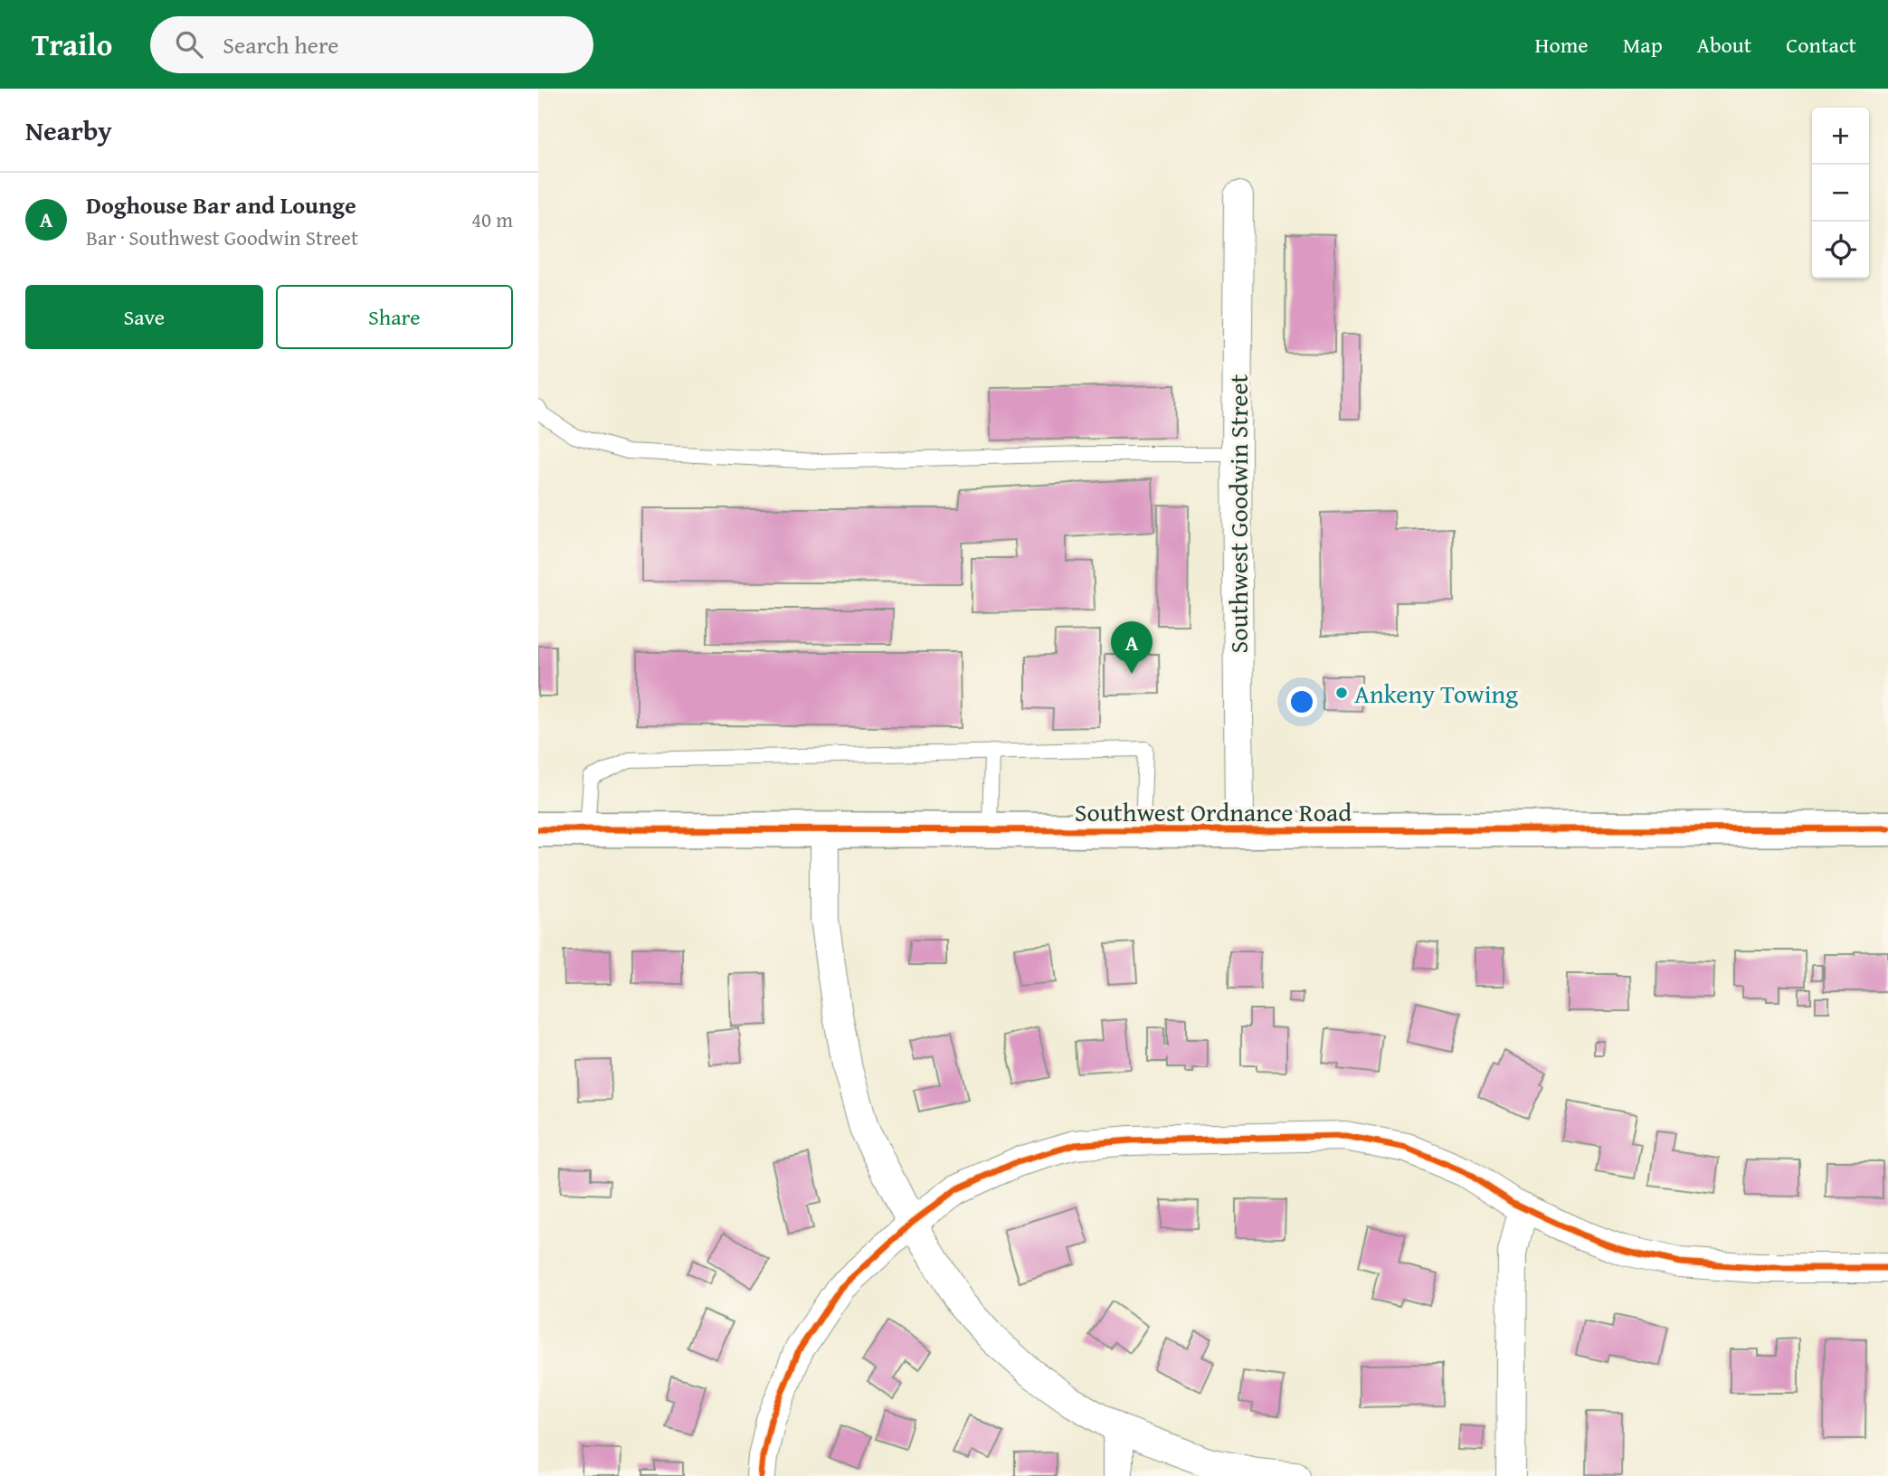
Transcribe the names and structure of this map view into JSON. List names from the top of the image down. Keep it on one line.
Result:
{"streets":{"street":["Southwest Goodwin Street","Southwest Ordnance Road"]},"crossings":[["Southwest Goodwin Street","Southwest Ordnance Road"]],"places":["Ankeny Towing"],"page":{"header":"Trailo","search":"Search here","nav":["Home","Map","About","Contact"],"heading":"Nearby","map_buttons":["+","−"],"list":[{"mark":"A","name":"Doghouse Bar and Lounge","note":"Bar · Southwest Goodwin Street","value":"40 m"}],"buttons":["Save","Share"],"pins":"A"}}
